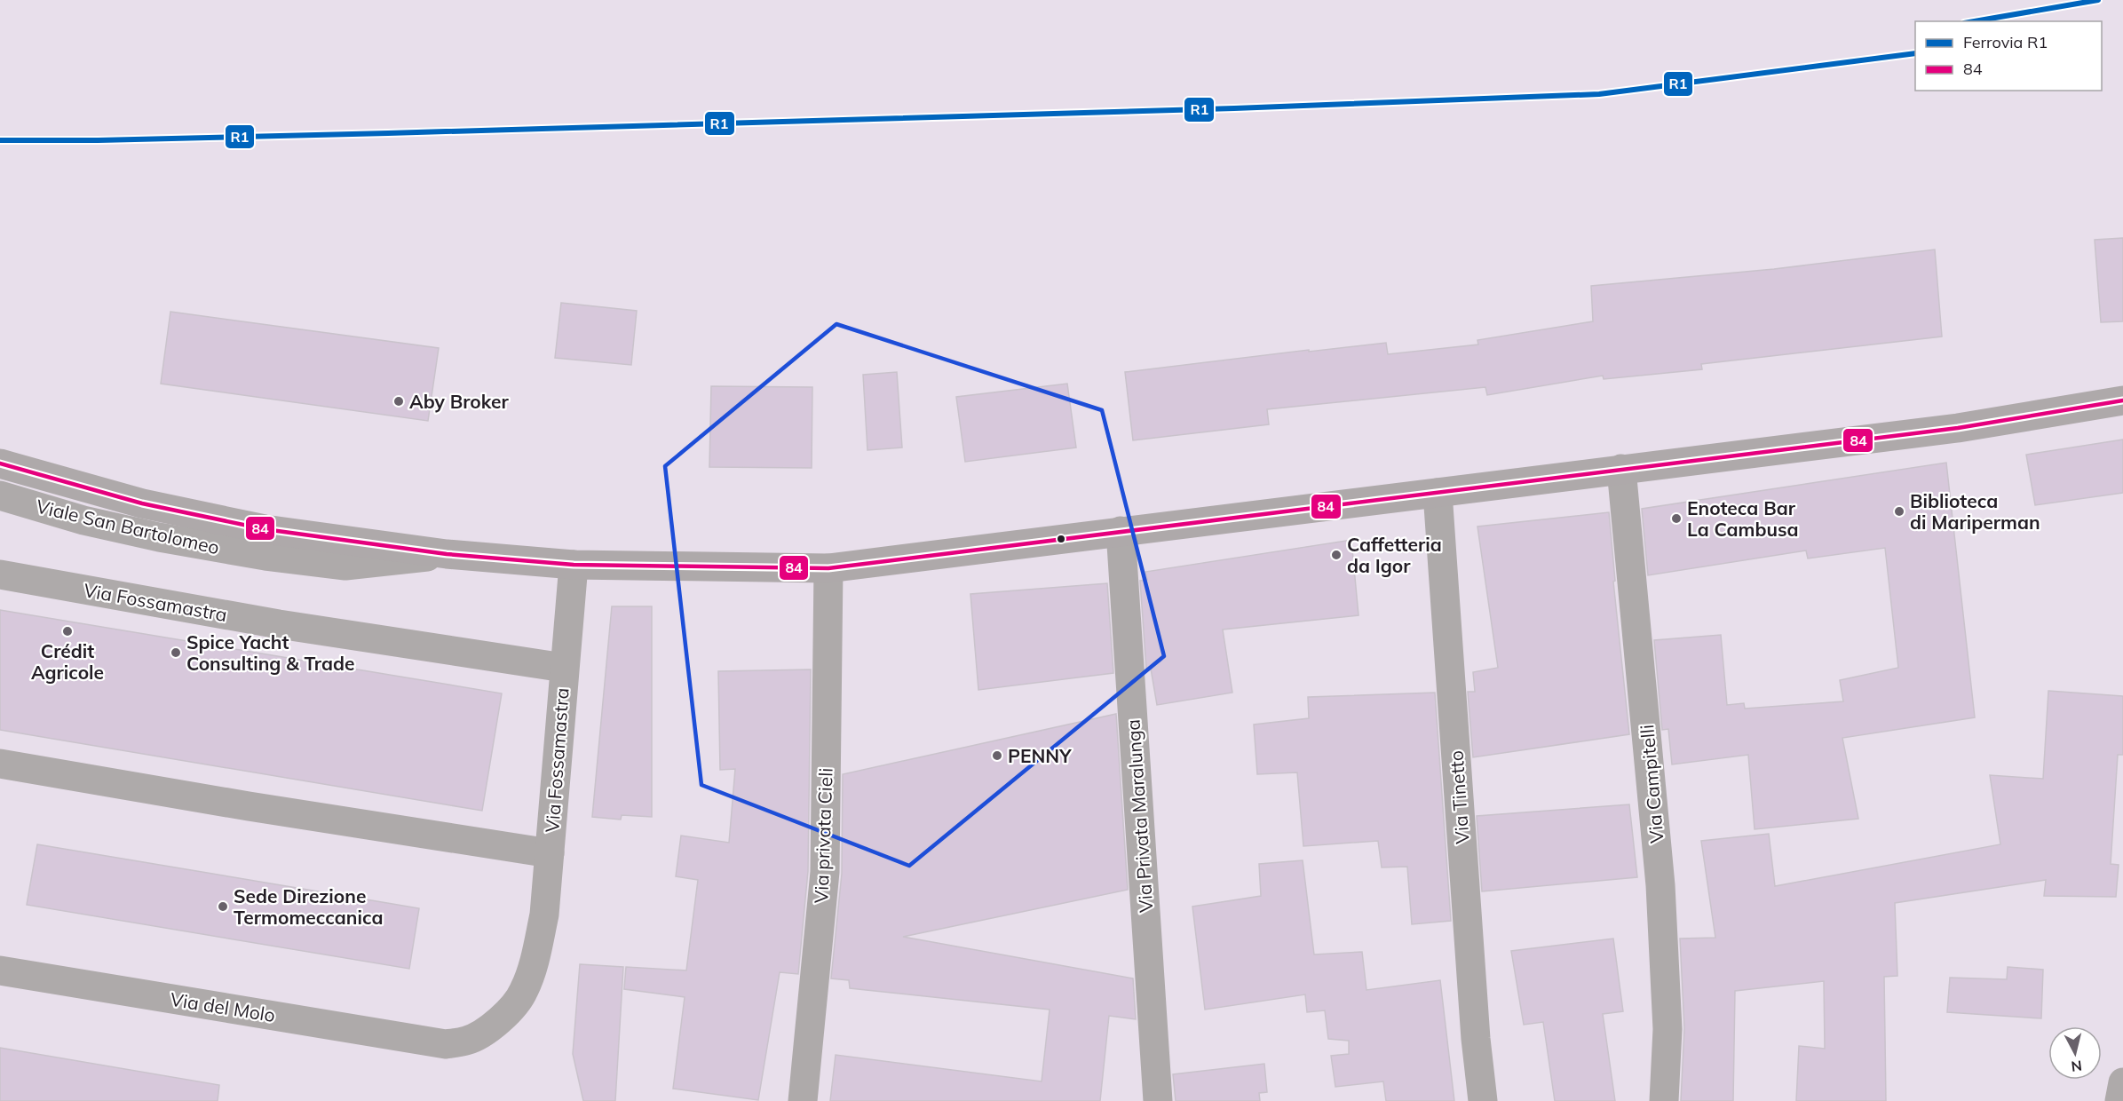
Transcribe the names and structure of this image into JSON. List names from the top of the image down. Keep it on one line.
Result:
{"streets":{"main road":["Viale San Bartolomeo"],"street":["Via Fossamastra","Via Campitelli","Via Tinetto","Via Privata Maralunga","Via privata Cieli","Via del Molo"]},"crossings":[["Viale San Bartolomeo","Via Fossamastra"],["Viale San Bartolomeo","Via Campitelli"],["Viale San Bartolomeo","Via Tinetto"],["Viale San Bartolomeo","Via Privata Maralunga"],["Viale San Bartolomeo","Via privata Cieli"],["Via Fossamastra","Via del Molo"]],"places":["Aby Broker","Biblioteca di Mariperman","Enoteca Bar La Cambusa","Caffetteria da Igor","Crédit Agricole","Spice Yacht Consulting & Trade","PENNY","Sede Direzione Termomeccanica"],"lines":["rail line R1","transit line 84"],"legend":["Ferrovia R1","84"],"north":"bottom"}
